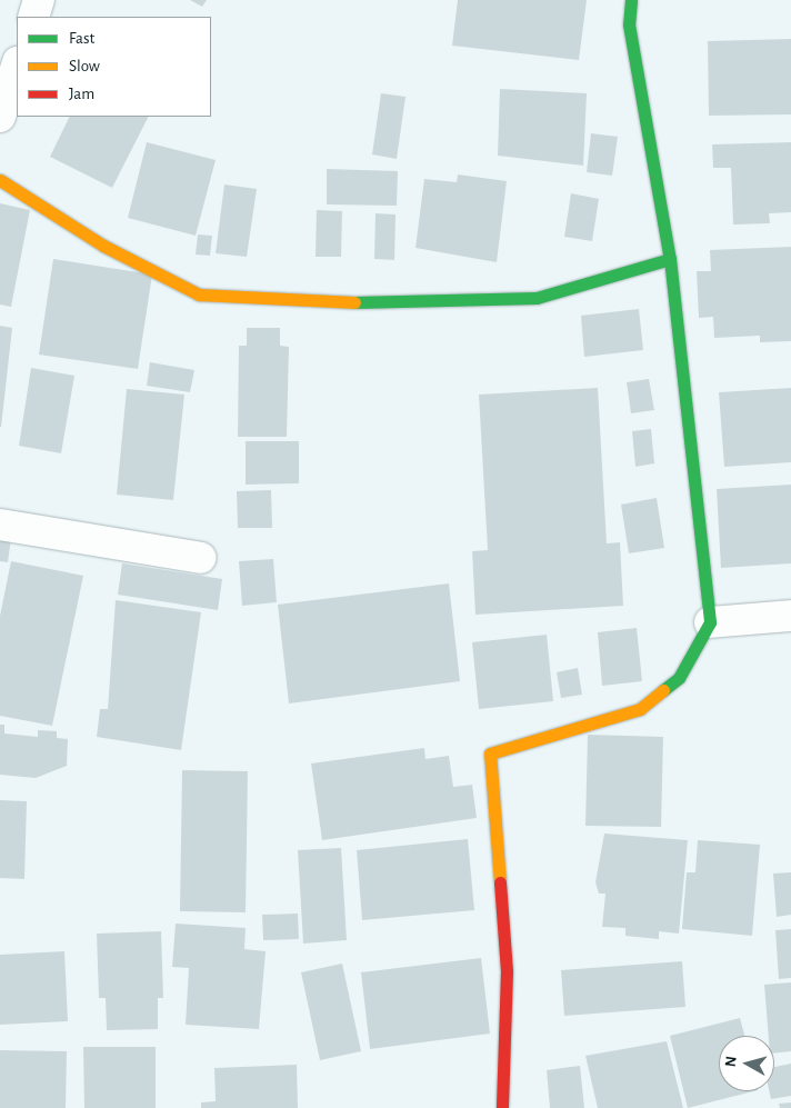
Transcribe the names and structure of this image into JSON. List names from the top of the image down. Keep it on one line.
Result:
{"legend":["Fast","Slow","Jam"],"north":"left"}
